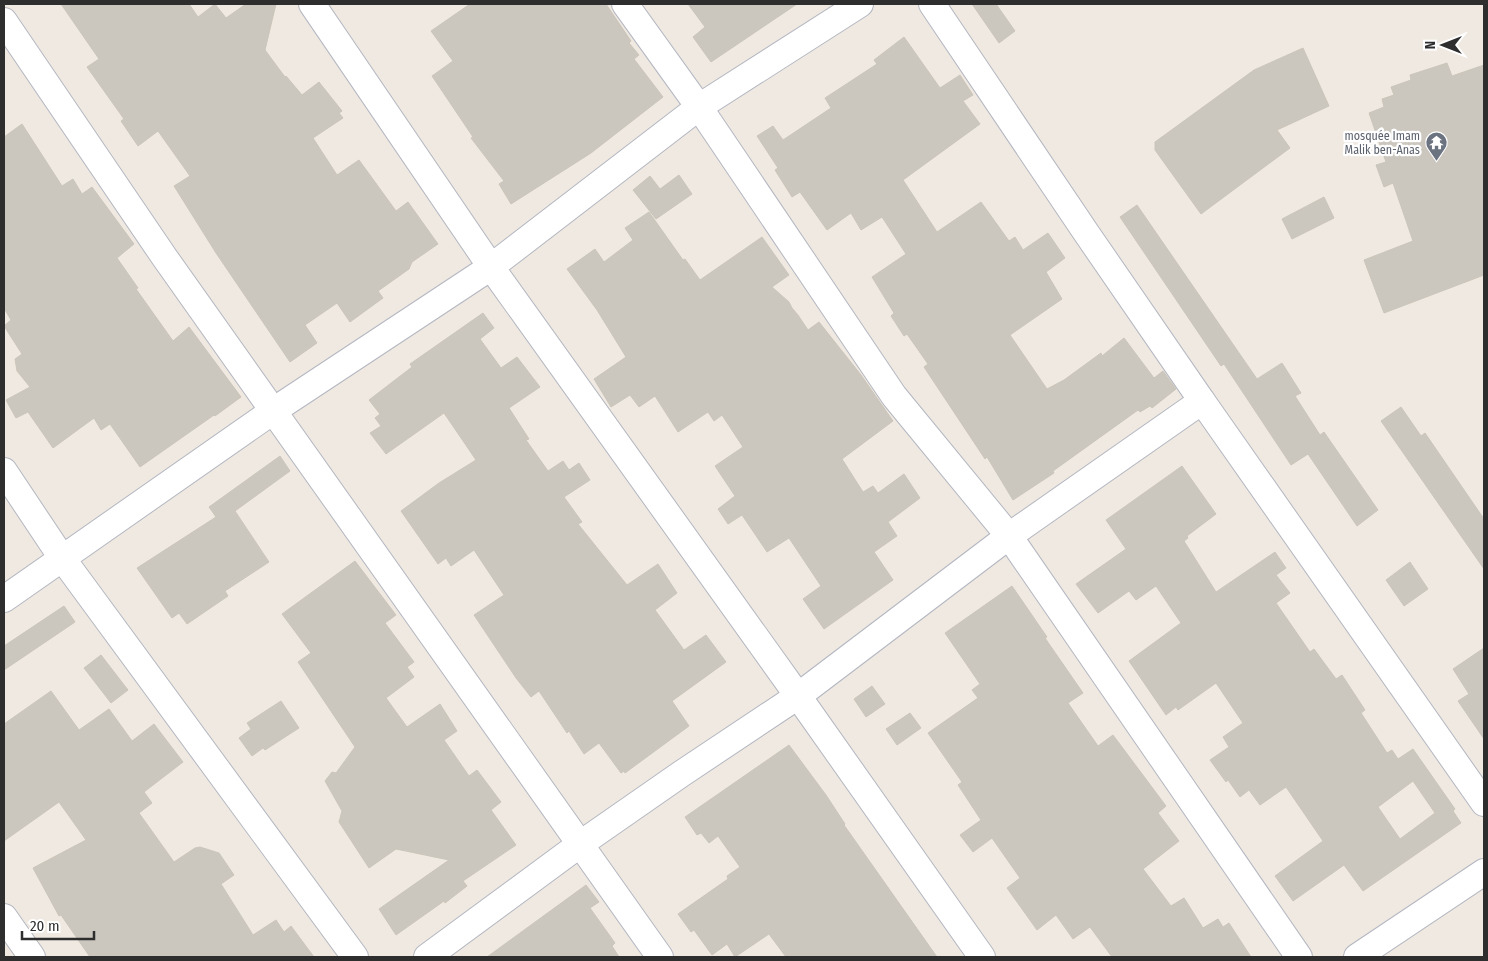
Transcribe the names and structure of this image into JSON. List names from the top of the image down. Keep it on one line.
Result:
{"places":{"temple":["mosquée Imam Malik ben-Anas"]},"scale_bar":"20 m","north":"left"}
